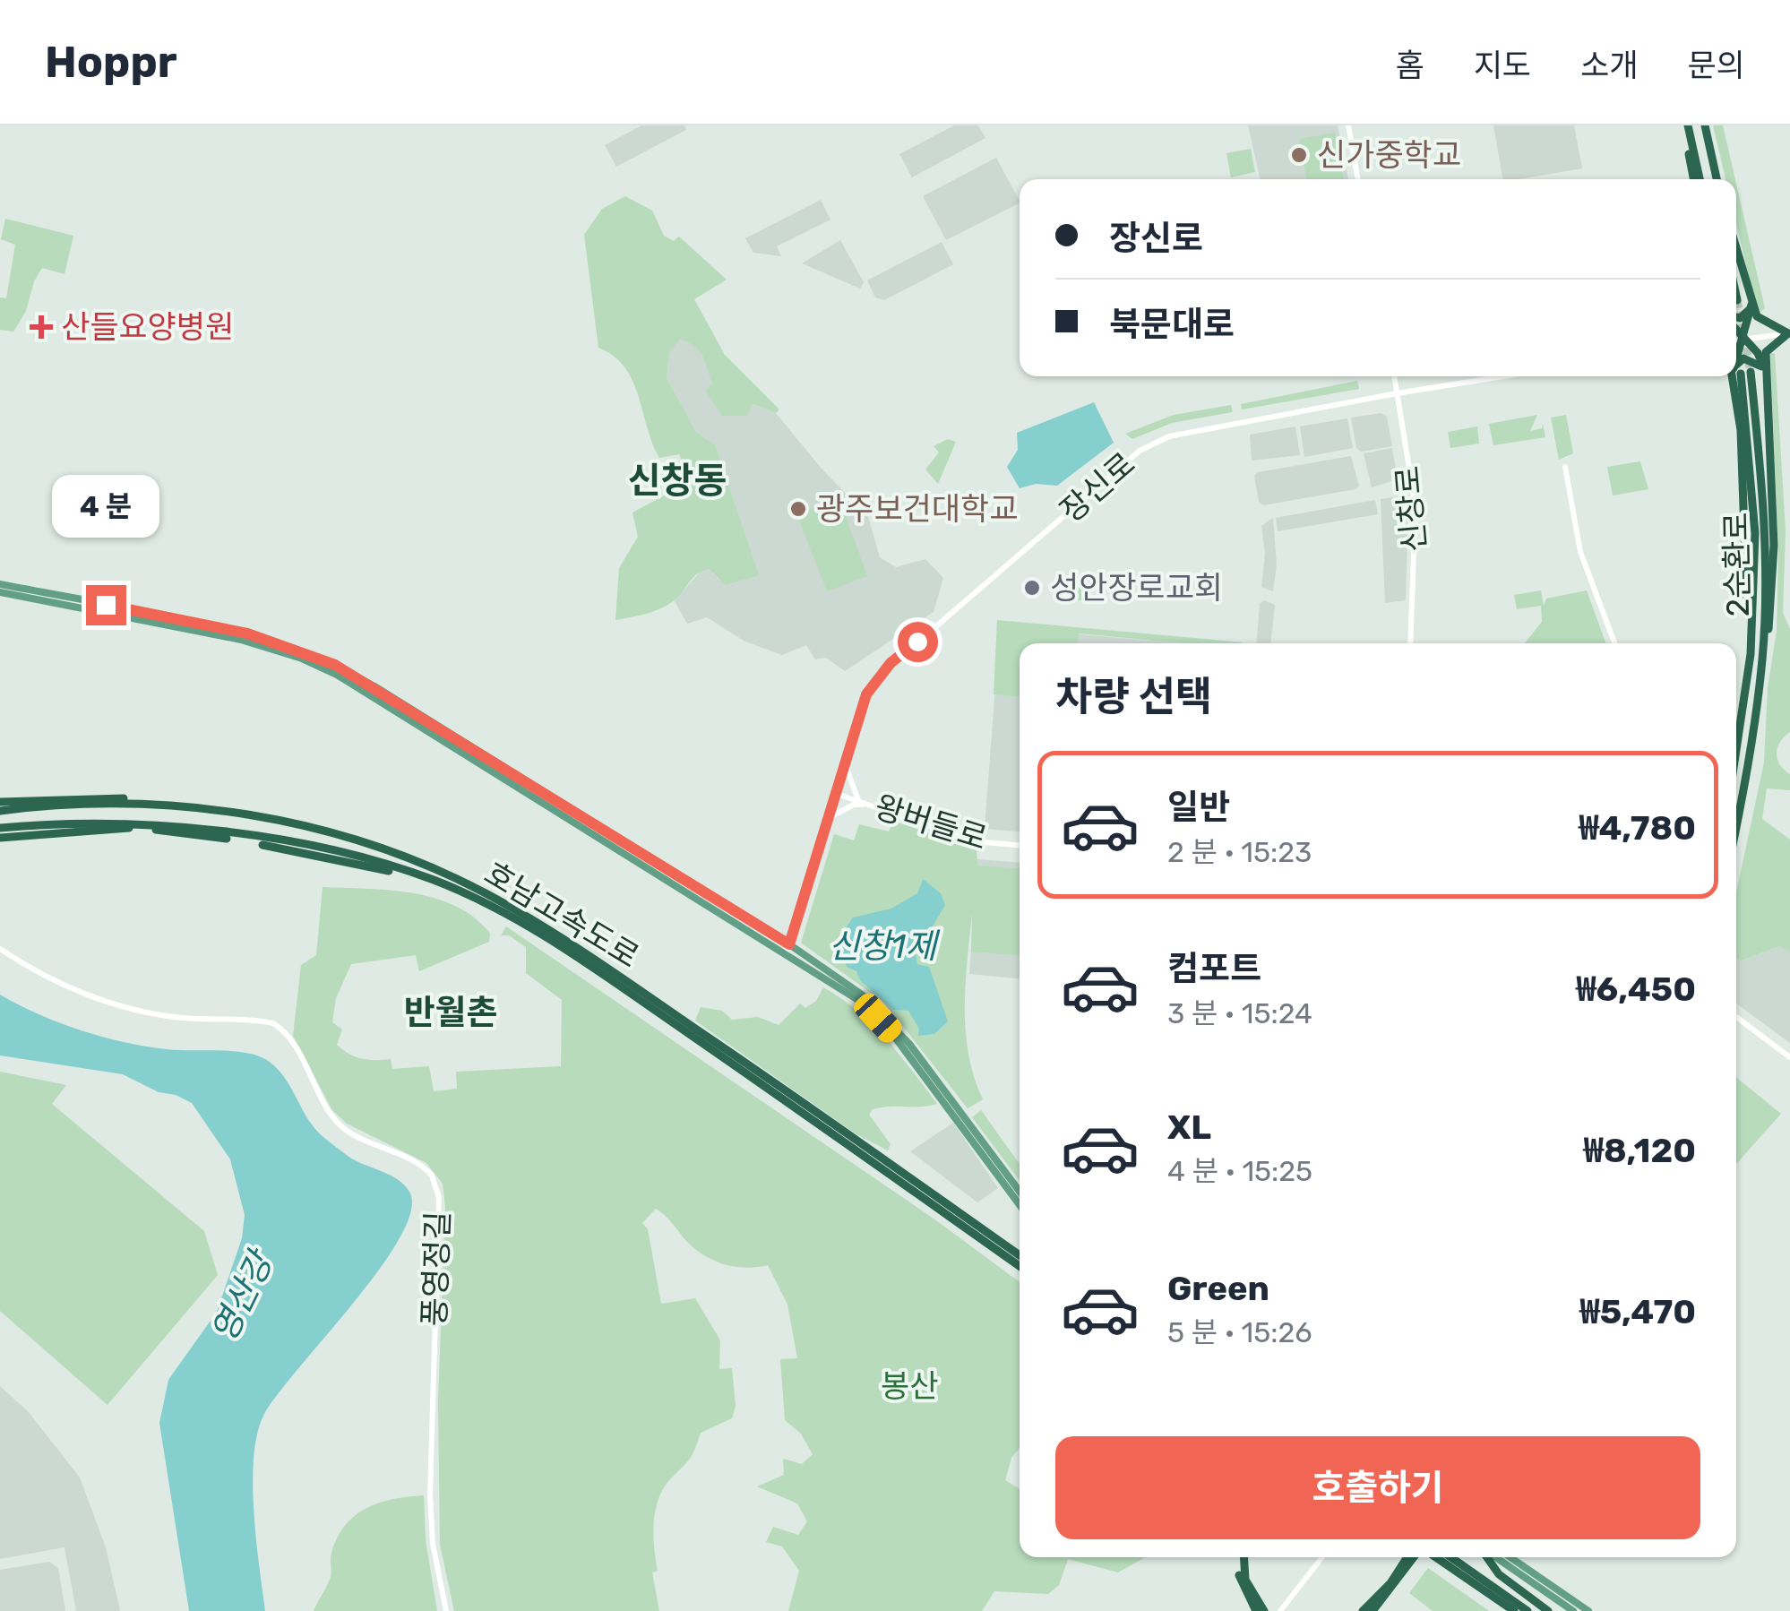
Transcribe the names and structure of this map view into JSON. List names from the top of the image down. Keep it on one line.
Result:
{"streets":{"highway":["2순환로","호남고속도로"],"main road":["장신로","신창로","왕버들로","풍영정길"]},"crossings":[["장신로","신창로"],["장신로","왕버들로"]],"districts":["신창동","반월촌"],"water":["신창1제","영산강"],"parks":["봉산"],"places":{"other":["신가중학교","광주보건대학교","성안장로교회"],"health":["산들요양병원"]},"page":{"header":"Hoppr","nav":["홈","지도","소개","문의"],"banner":["장신로","북문대로"],"bubble":"4 분","heading":"차량 선택","list":[{"name":"일반","note":"2 분 · 15:23","value":"₩4,780"},{"name":"컴포트","note":"3 분 · 15:24","value":"₩6,450"},{"name":"XL","note":"4 분 · 15:25","value":"₩8,120"},{"name":"Green","note":"5 분 · 15:26","value":"₩5,470"}],"buttons":"호출하기"}}
